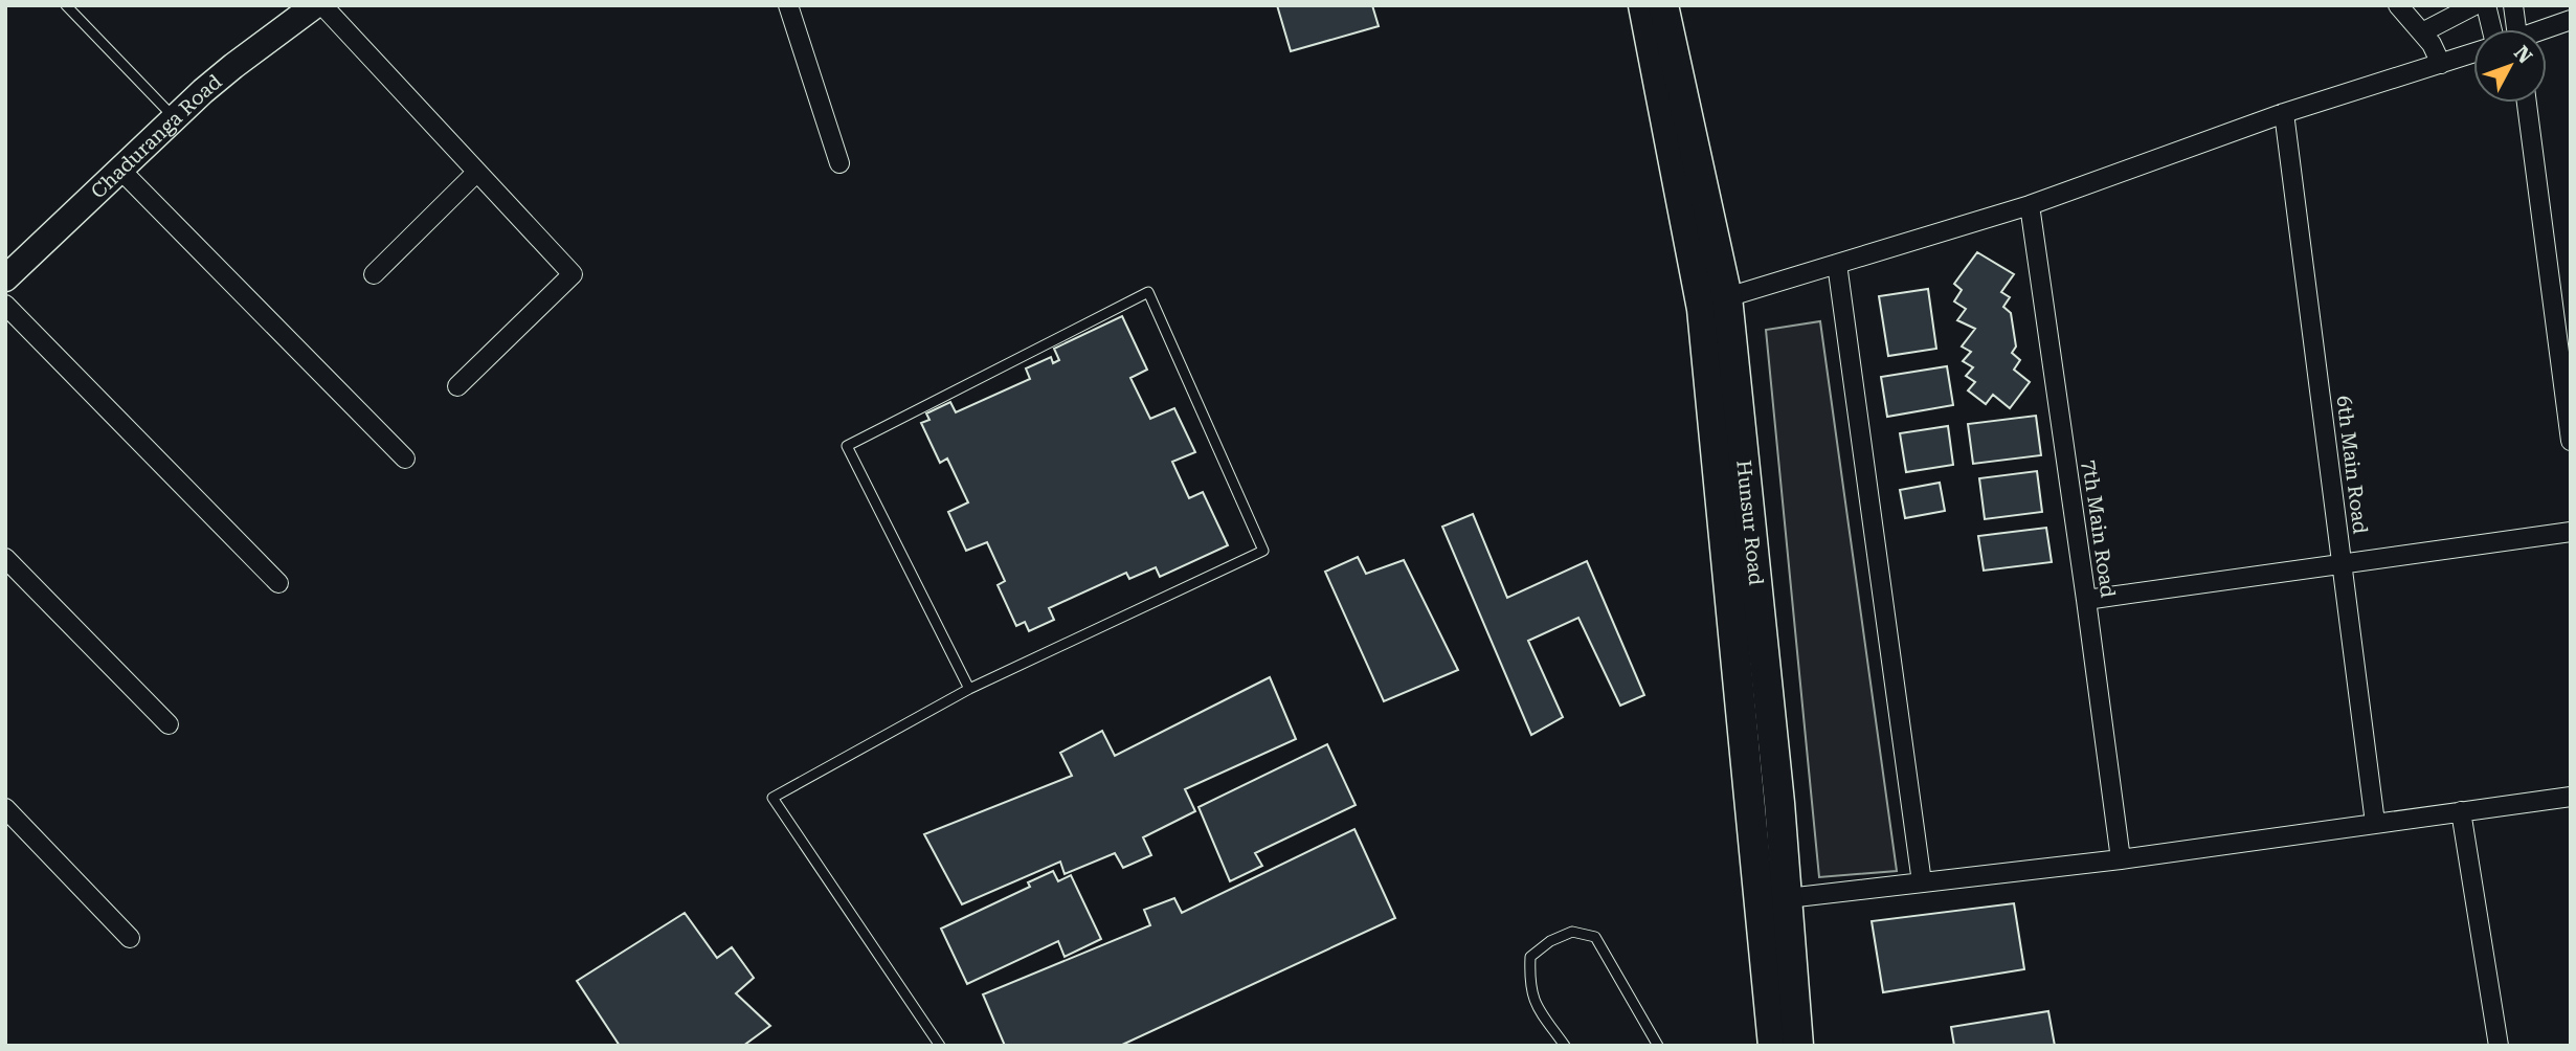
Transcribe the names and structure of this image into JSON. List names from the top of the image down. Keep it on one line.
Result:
{"streets":{"main road":["Hunsur Road"],"street":["Chaduranga Road","6th Main Road","7th Main Road"]},"north":"top right"}
